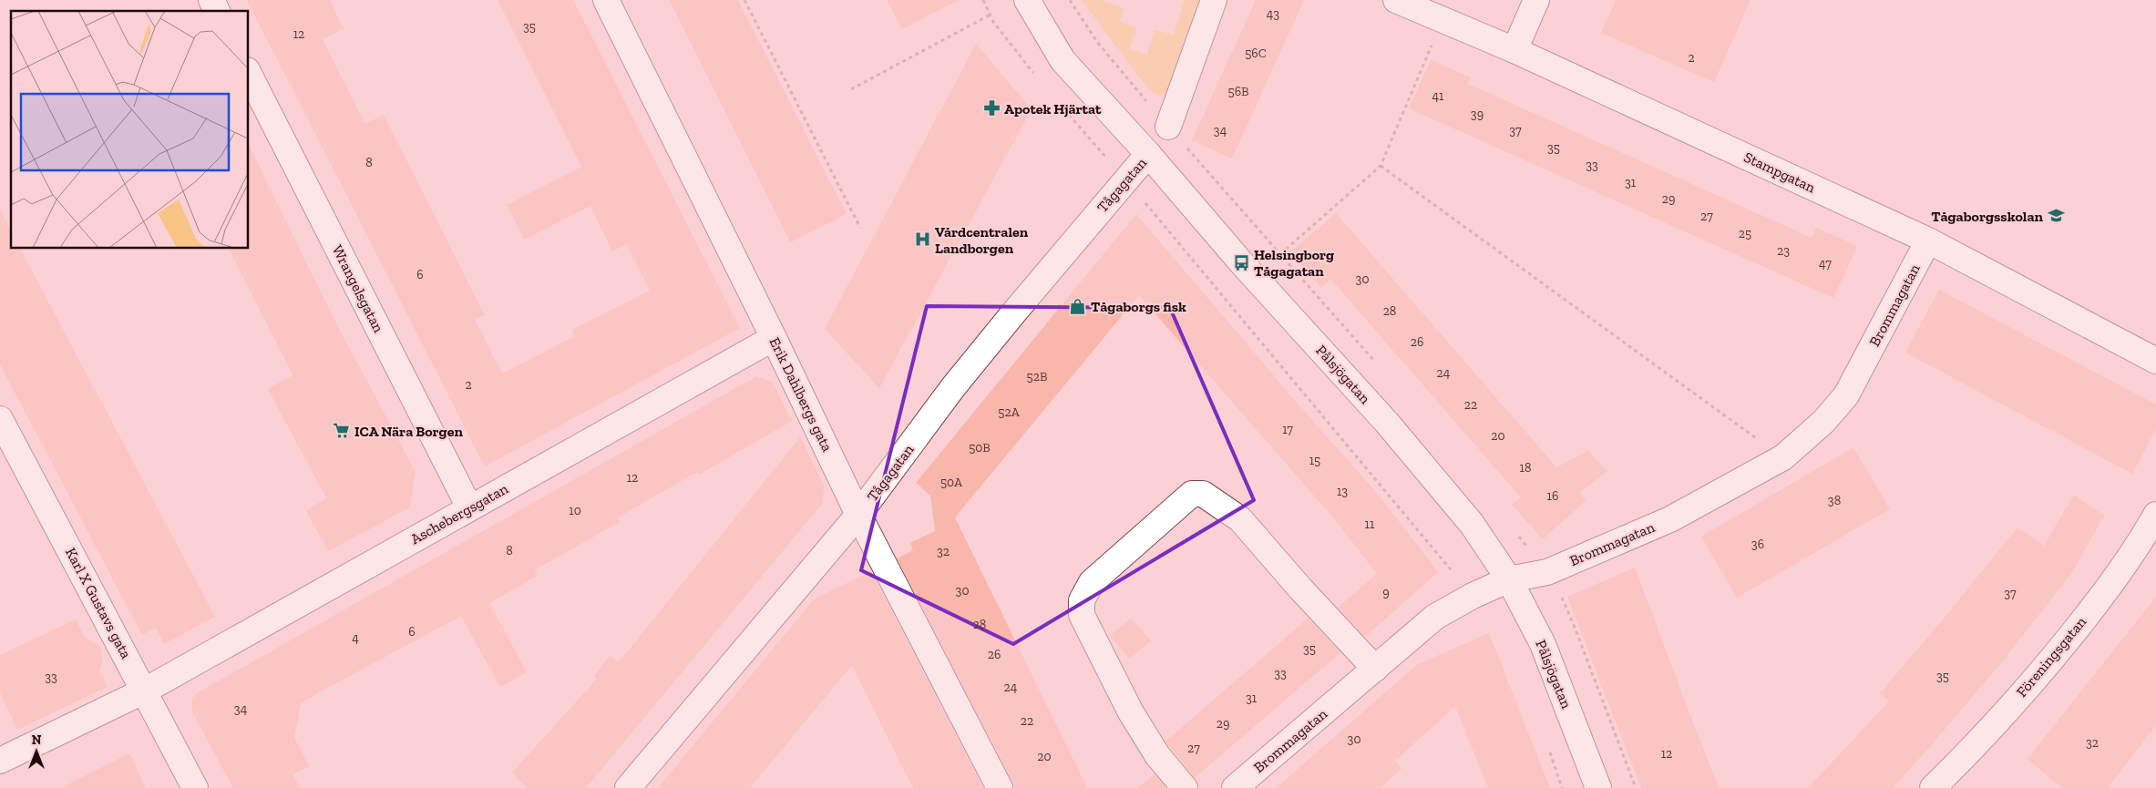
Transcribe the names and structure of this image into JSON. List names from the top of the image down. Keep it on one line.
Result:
{"streets":{"street":["Stampgatan","Tågagatan","Wrangelsgatan","Brommagatan","Pålsjögatan","Erik Dahlbergs gata","Aschebergsgatan","Karl X Gustavs gata","Föreningsgatan"]},"crossings":[["Stampgatan","Brommagatan"],["Tågagatan","Pålsjögatan"],["Tågagatan","Erik Dahlbergs gata"],["Wrangelsgatan","Aschebergsgatan"],["Brommagatan","Pålsjögatan"],["Erik Dahlbergs gata","Aschebergsgatan"],["Aschebergsgatan","Karl X Gustavs gata"]],"places":{"pharmacy":["Apotek Hjärtat"],"school or university":["Tågaborgsskolan"],"hospital":["Vårdcentralen Landborgen"],"bus stop":["Helsingborg Tågagatan"],"shop":["Tågaborgs fisk"],"supermarket":["ICA Nära Borgen"]},"house_numbers":["43","35","12","56C","2","56B","41","39","34","37","35","8","33","31","29","27","25","23","47","6","30","28","26","24","52B","2","22","52A","17","20","50B","15","18","12","50A","13","16","38","10","11","36","8","32","30","9","37","28","6","4","35","26","33","35","33","24","31","34","22","29","30","32","27","12","20"],"north":"top"}
